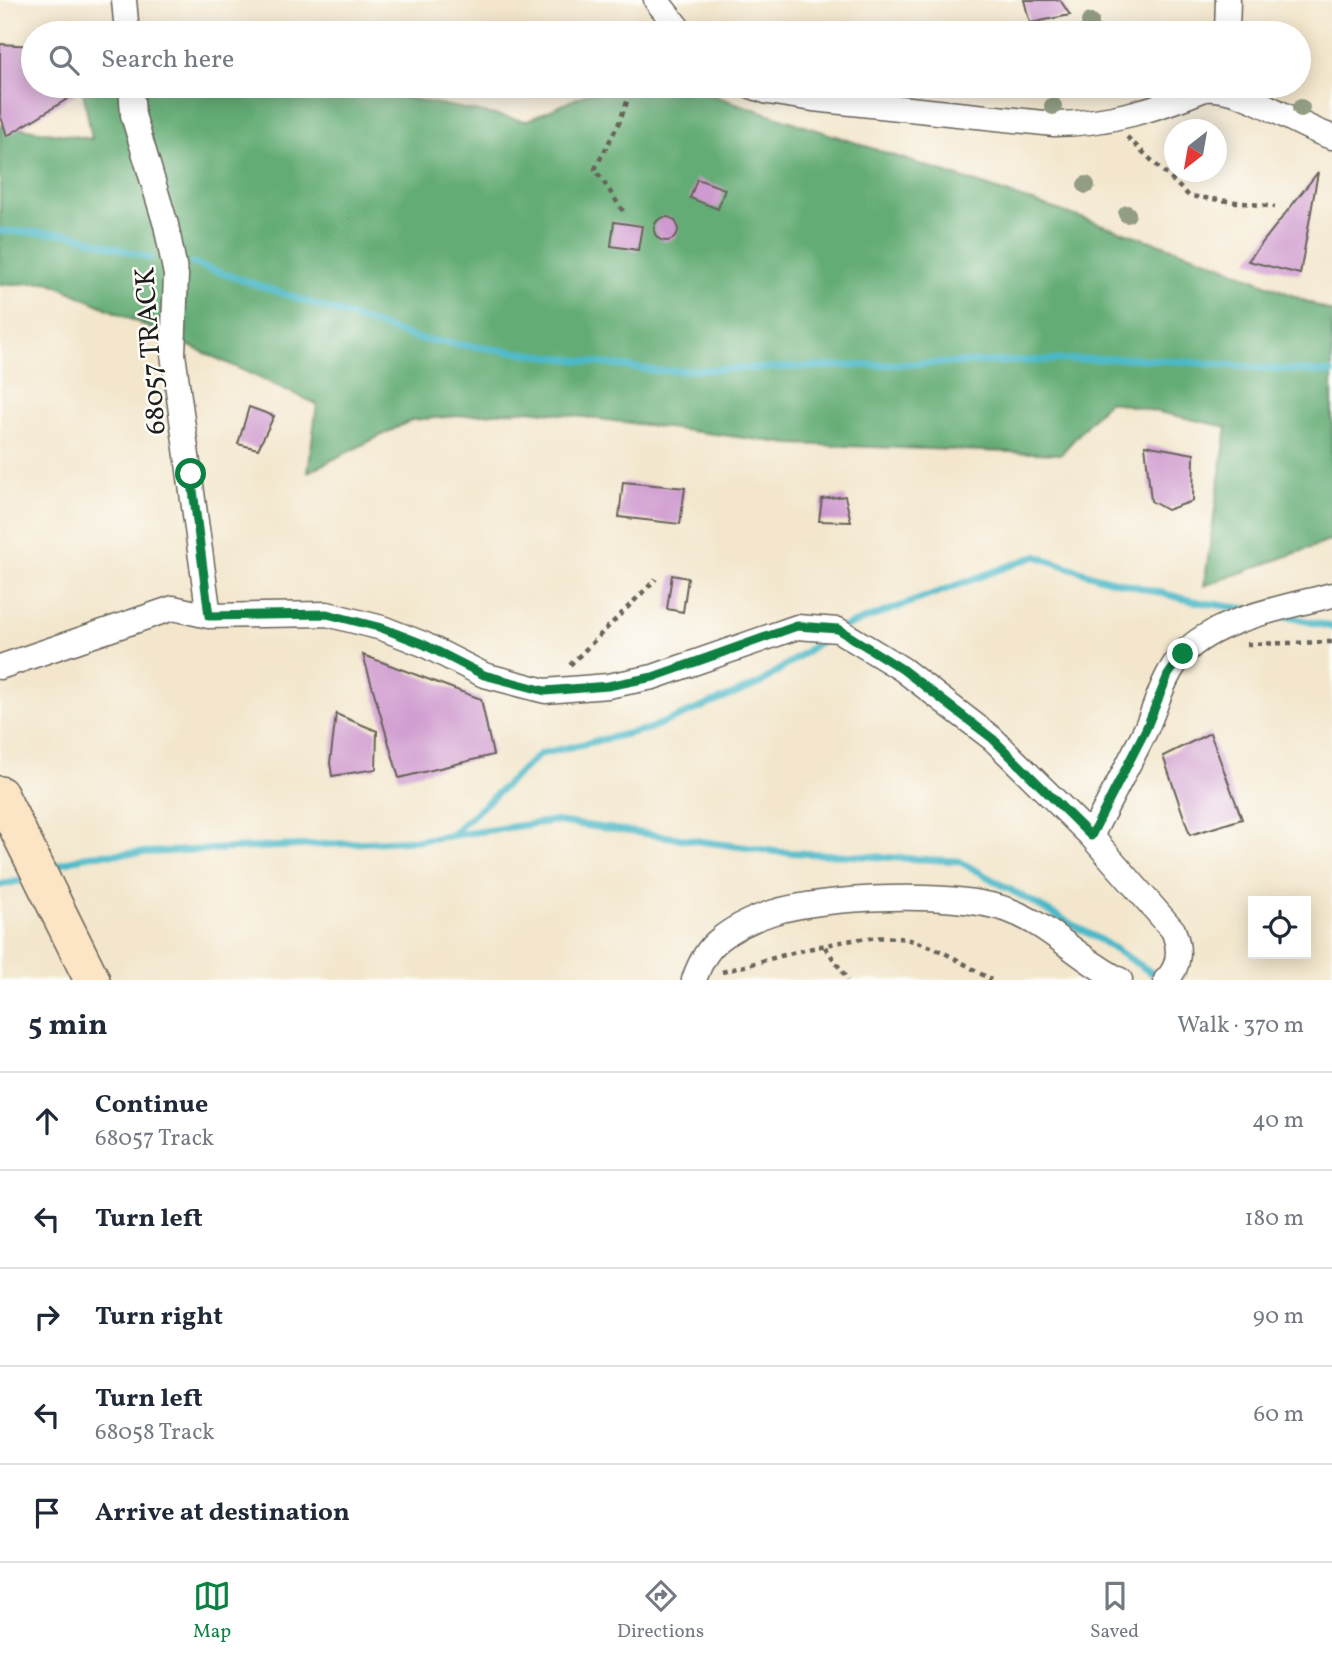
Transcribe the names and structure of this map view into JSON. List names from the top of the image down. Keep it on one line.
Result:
{"streets":{"street":["68057 TRACK"]},"north":"bottom left","page":{"search":"Search here","heading":["5 min","Walk · 370 m"],"list":[["Continue","68057 Track","40 m"],["Turn left","180 m"],["Turn right","90 m"],["Turn left","68058 Track","60 m"],"Arrive at destination"],"nav":["Map","Directions","Saved"]}}
